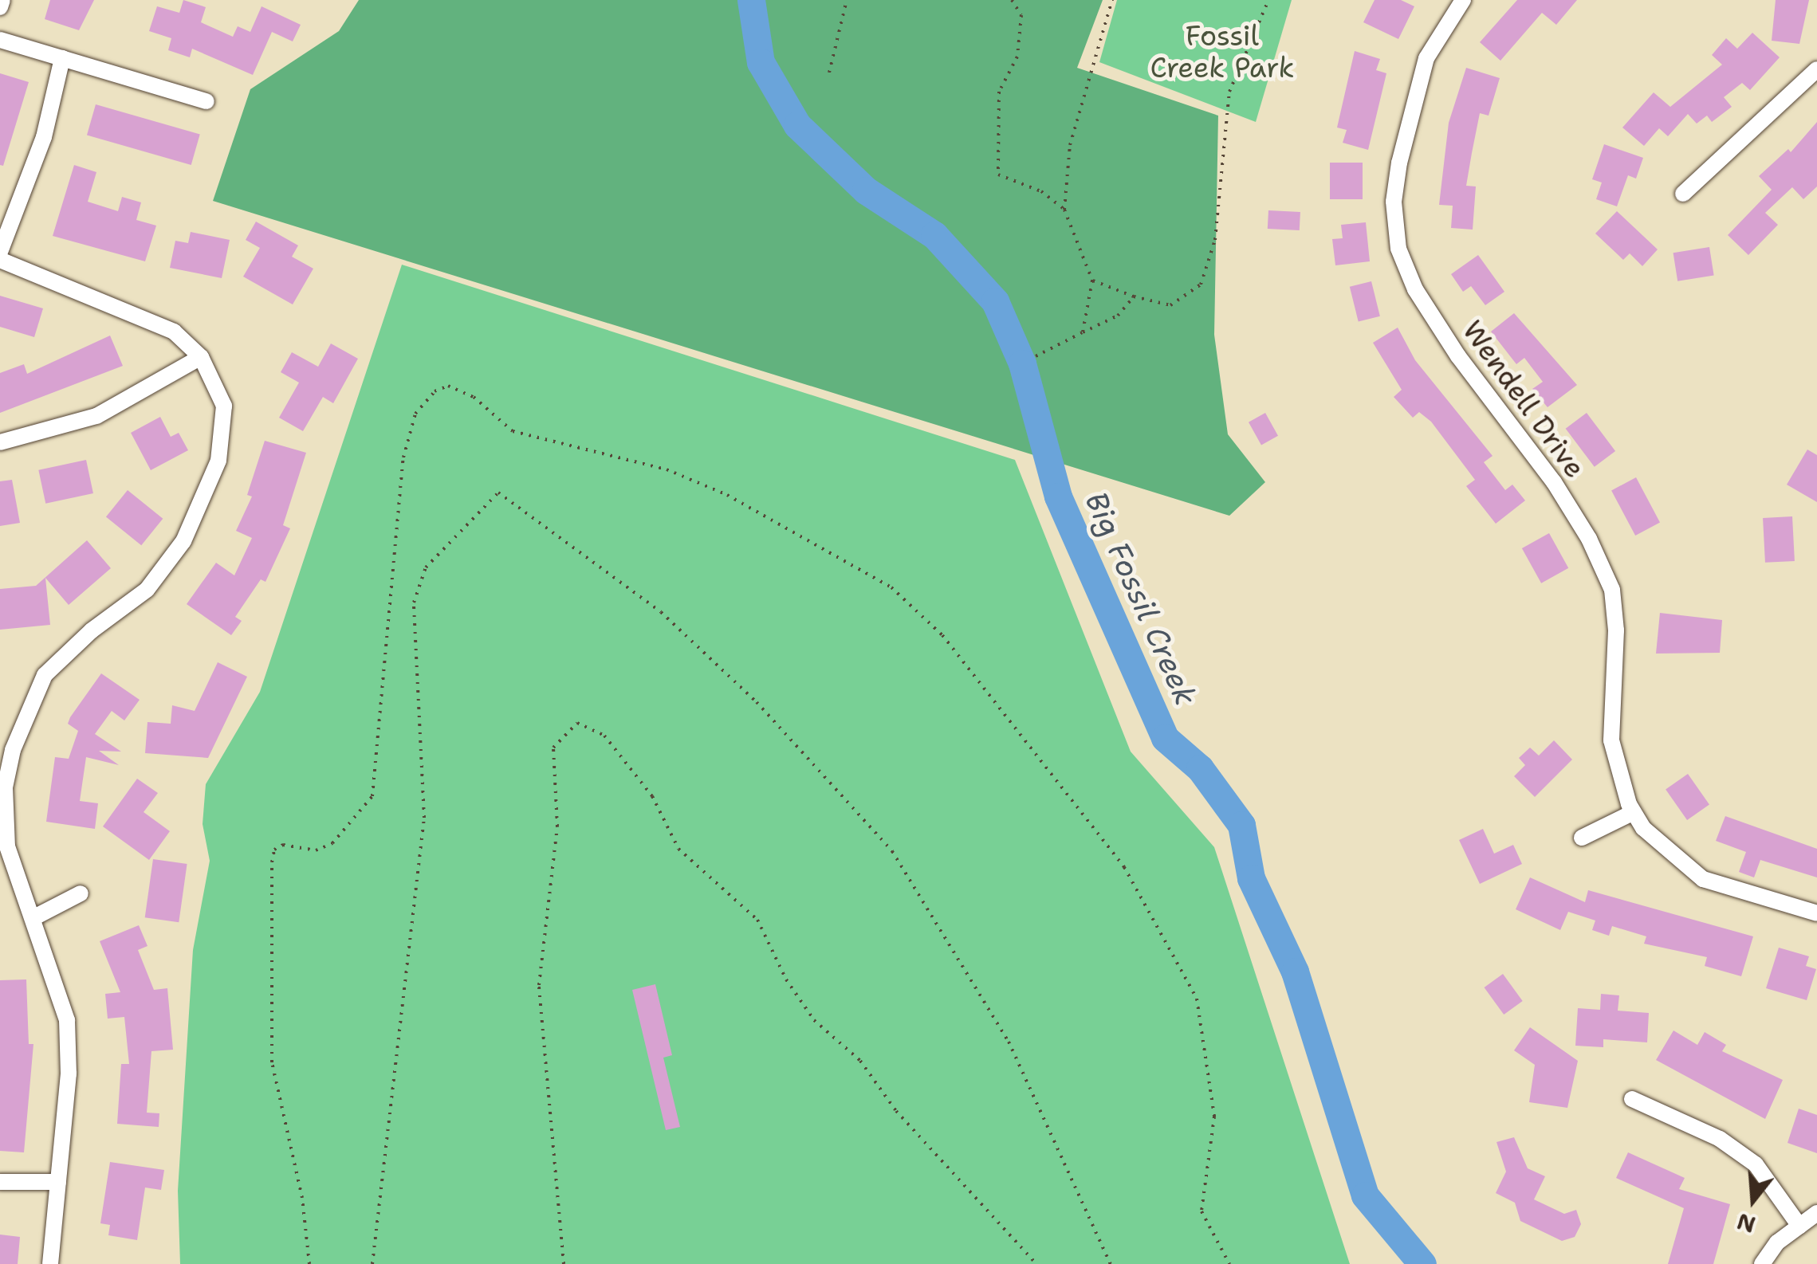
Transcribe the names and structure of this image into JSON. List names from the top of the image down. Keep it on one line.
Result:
{"streets":{"street":["Wendell Drive"]},"water":["Big Fossil Creek"],"parks":["Fossil Creek Park"],"north":"bottom"}
